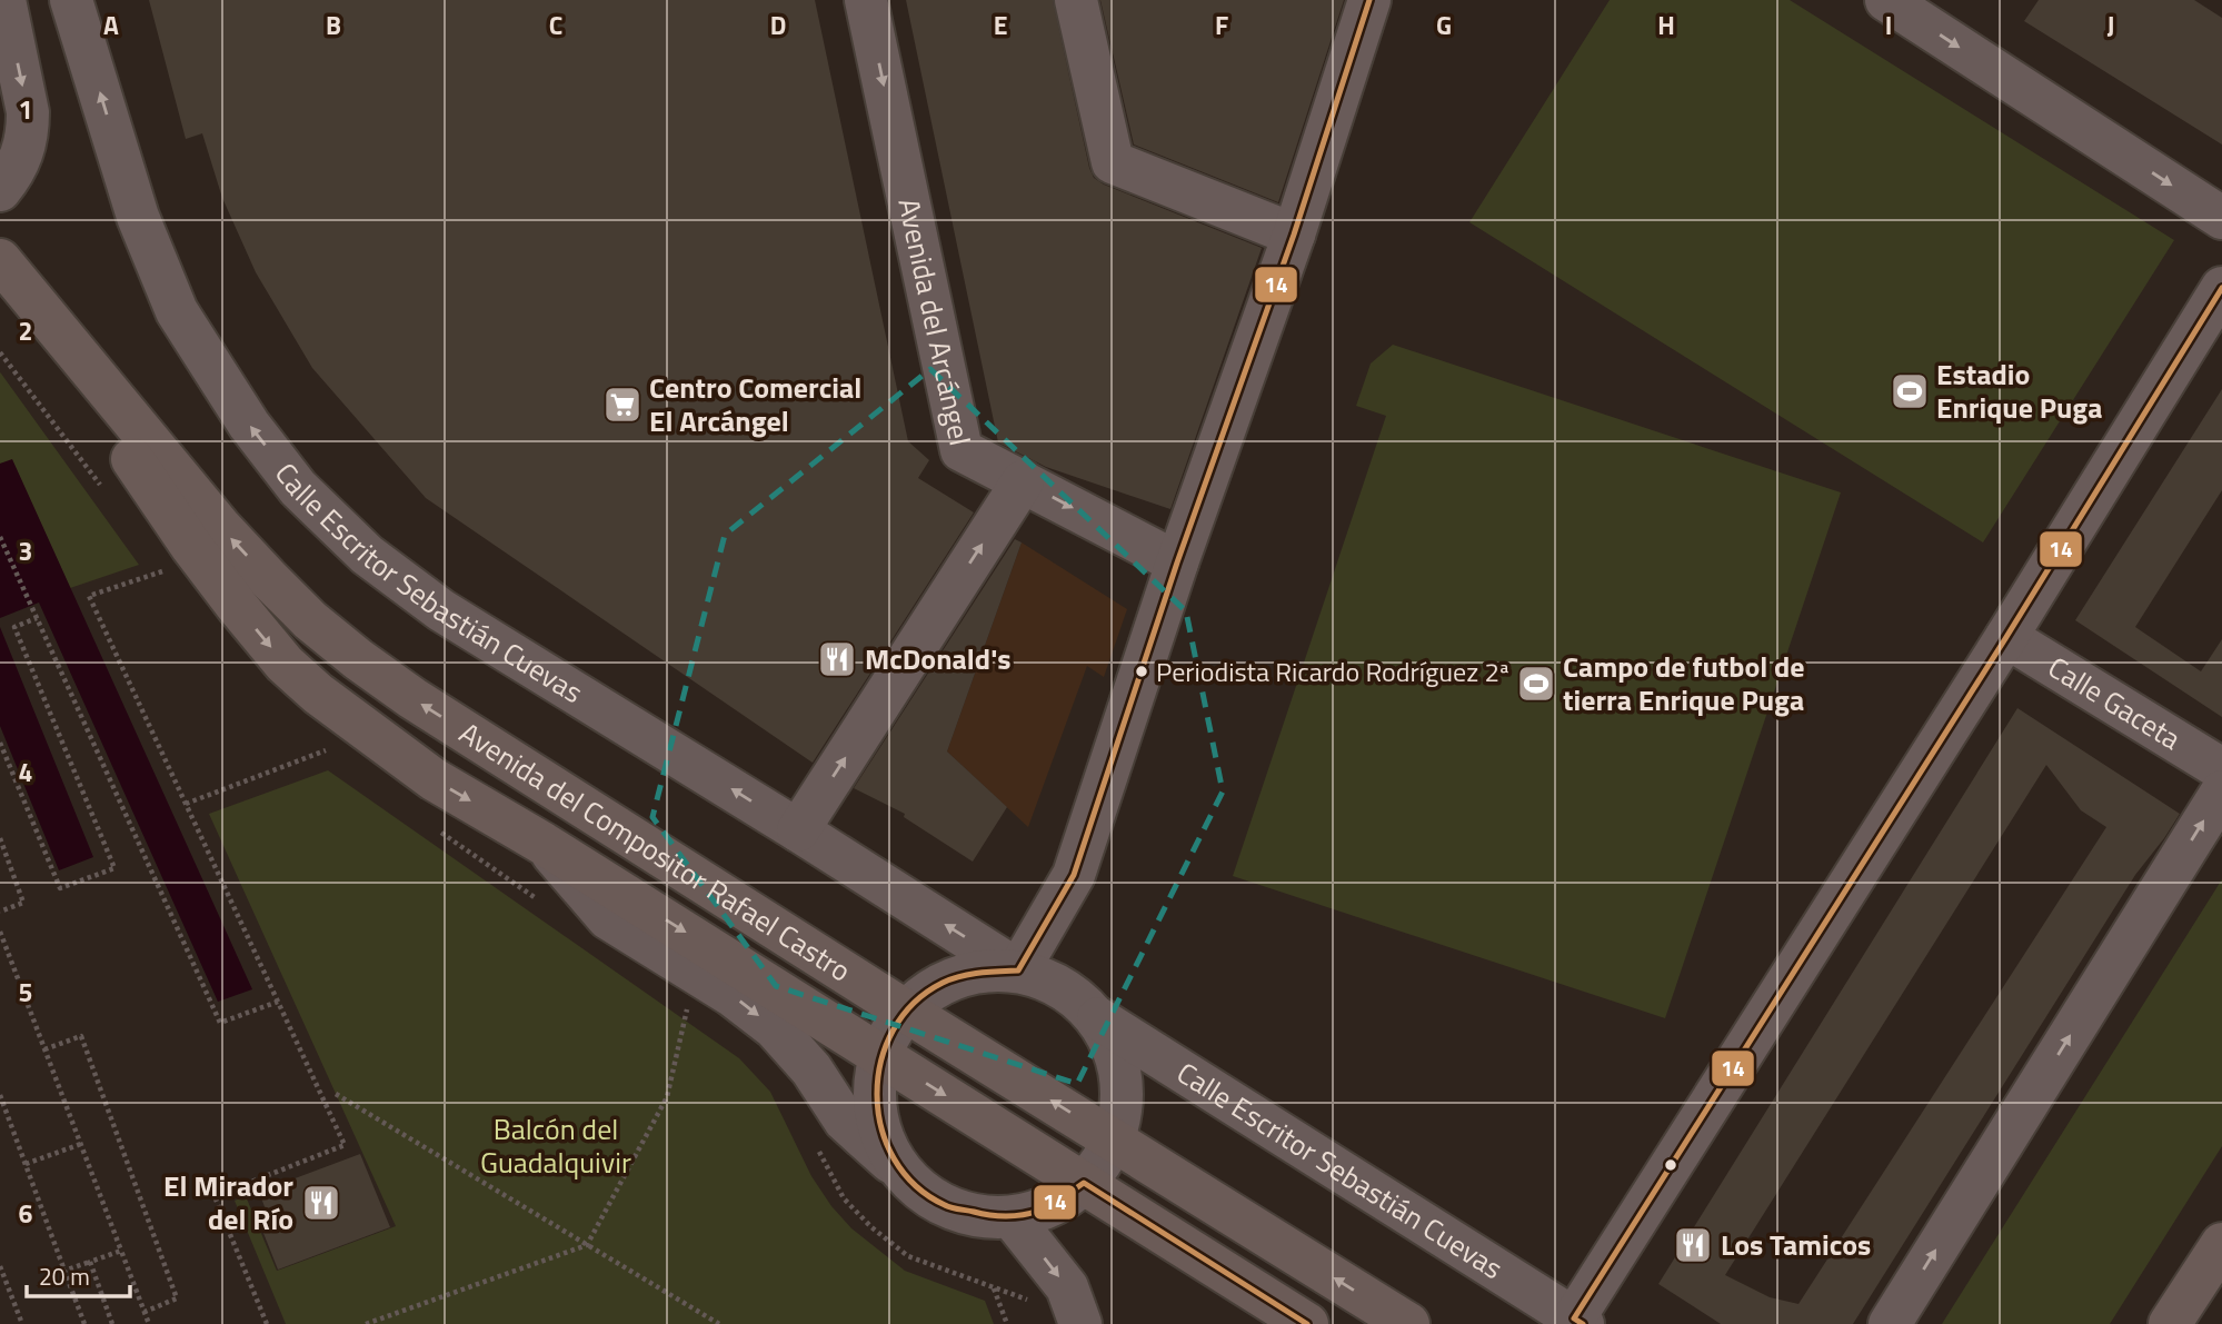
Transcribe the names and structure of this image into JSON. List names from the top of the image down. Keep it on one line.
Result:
{"streets":{"main road":["Avenida del Compositor Rafael Castro"],"street":["Avenida del Arcángel","Calle Escritor Sebastián Cuevas","Calle Gaceta"]},"one_way":["Avenida del Arcángel","Calle Escritor Sebastián Cuevas"],"parks":["Balcón del Guadalquivir"],"places":{"sports":["Estadio Enrique Puga","Campo de futbol de tierra Enrique Puga"],"supermarket":["Centro Comercial El Arcángel"],"restaurant":["McDonald's","El Mirador del Río","Los Tamicos"],"other":["Periodista Ricardo Rodríguez 2ª"]},"lines":["transit line 14"],"scale_bar":"20 m","grid":{"columns":["A","B","C","D","E","F","G","H","I","J"],"rows":["1","2","3","4","5","6"]}}
